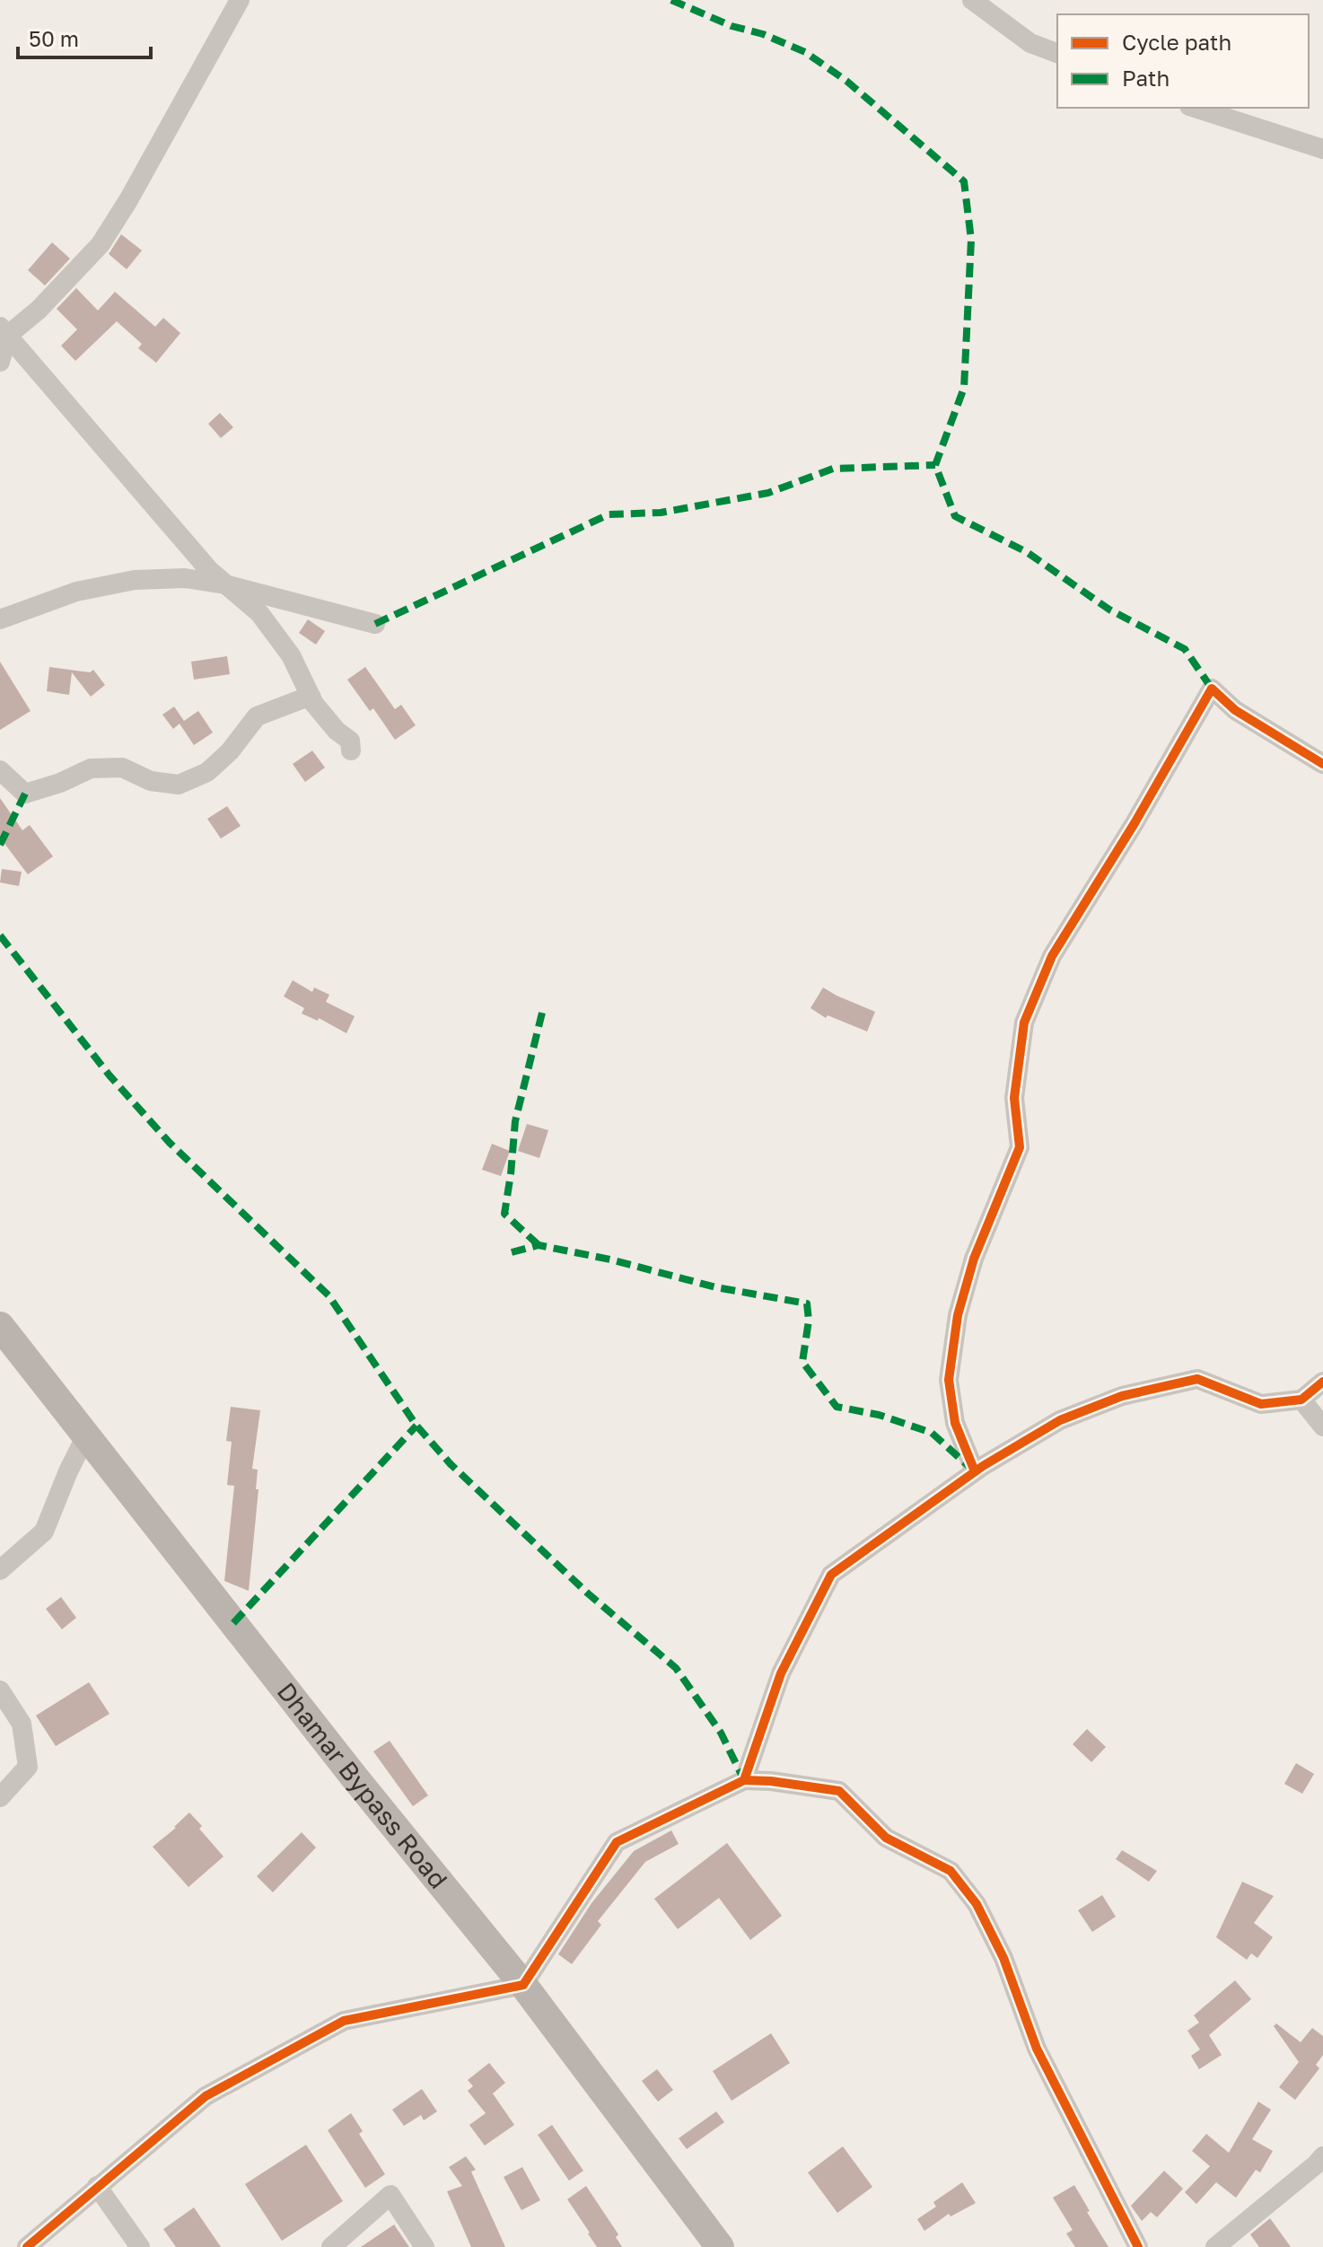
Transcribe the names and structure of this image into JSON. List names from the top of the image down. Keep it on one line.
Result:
{"streets":{"main road":["Dhamar Bypass Road"]},"legend":["Cycle path","Path"],"scale_bar":"50 m"}
